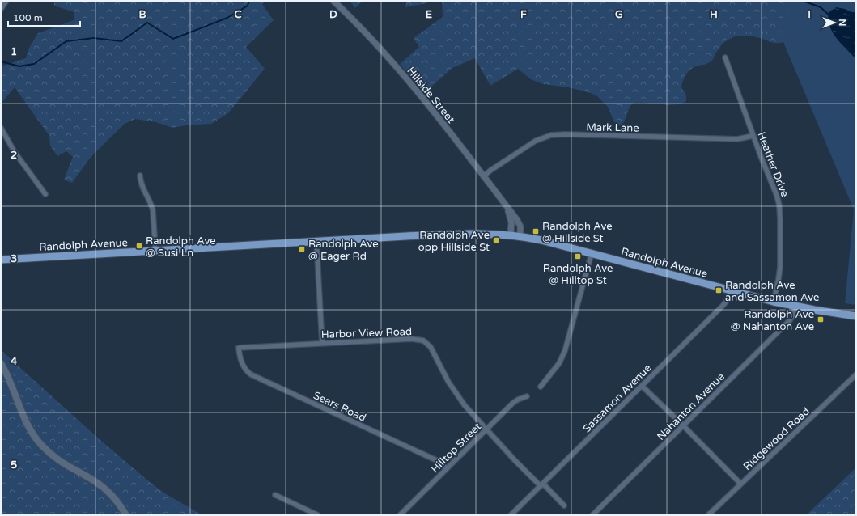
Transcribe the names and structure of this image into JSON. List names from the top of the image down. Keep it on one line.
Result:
{"streets":{"main road":["Randolph Avenue"],"street":["Hillside Street","Mark Lane","Heather Drive","Harbor View Road","Sassamon Avenue","Sears Road","Nahanton Avenue","Ridgewood Road","Hilltop Street"]},"crossings":[["Hillside Street","Mark Lane"],["Hillside Street","Randolph Avenue"],["Mark Lane","Heather Drive"],["Heather Drive","Randolph Avenue"],["Randolph Avenue","Sassamon Avenue"],["Randolph Avenue","Nahanton Avenue"],["Harbor View Road","Sassamon Avenue"],["Harbor View Road","Sears Road"],["Harbor View Road","Hilltop Street"],["Sears Road","Hilltop Street"]],"places":{"transit":["Randolph Ave @ Hillside St","Randolph Ave opp Hillside St","Randolph Ave @ Susi Ln","Randolph Ave @ Eager Rd","Randolph Ave @ Hilltop St","Randolph Ave and Sassamon Ave","Randolph Ave @ Nahanton Ave"]},"scale_bar":"100 m","north":"right","grid":{"columns":["B","C","D","E","F","G","H","I"],"rows":["1","2","3","4","5"]}}
